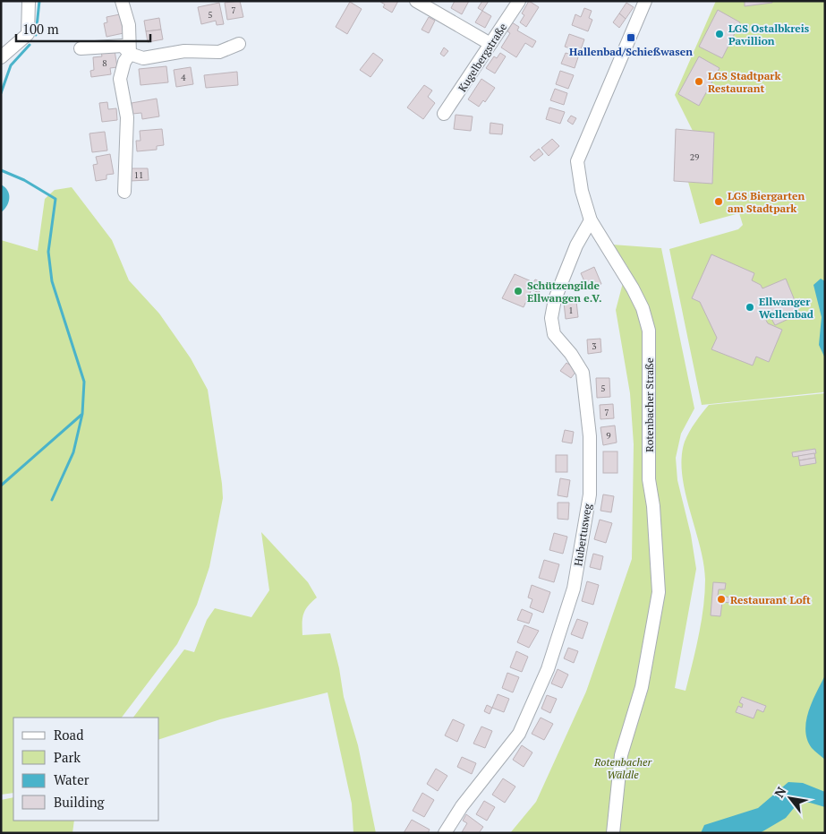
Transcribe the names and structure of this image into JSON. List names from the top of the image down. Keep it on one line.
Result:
{"streets":{"street":["Kugelbergstraße","Rotenbacher Straße","Hubertusweg"]},"crossings":[["Rotenbacher Straße","Hubertusweg"]],"parks":["Rotenbacher Wäldle"],"places":{"other":["LGS Ostalbkreis Pavillion","LGS Stadtpark Restaurant","LGS Biergarten am Stadtpark","Schützengilde Ellwangen e.V.","Ellwanger Wellenbad","Restaurant Loft"],"transit":["Hallenbad/Schießwasen"]},"house_numbers":["7","5","8","4","29","11","1","3","5","7","9"],"legend":["Road","Park","Water","Building"],"scale_bar":"100 m","north":"top left"}
